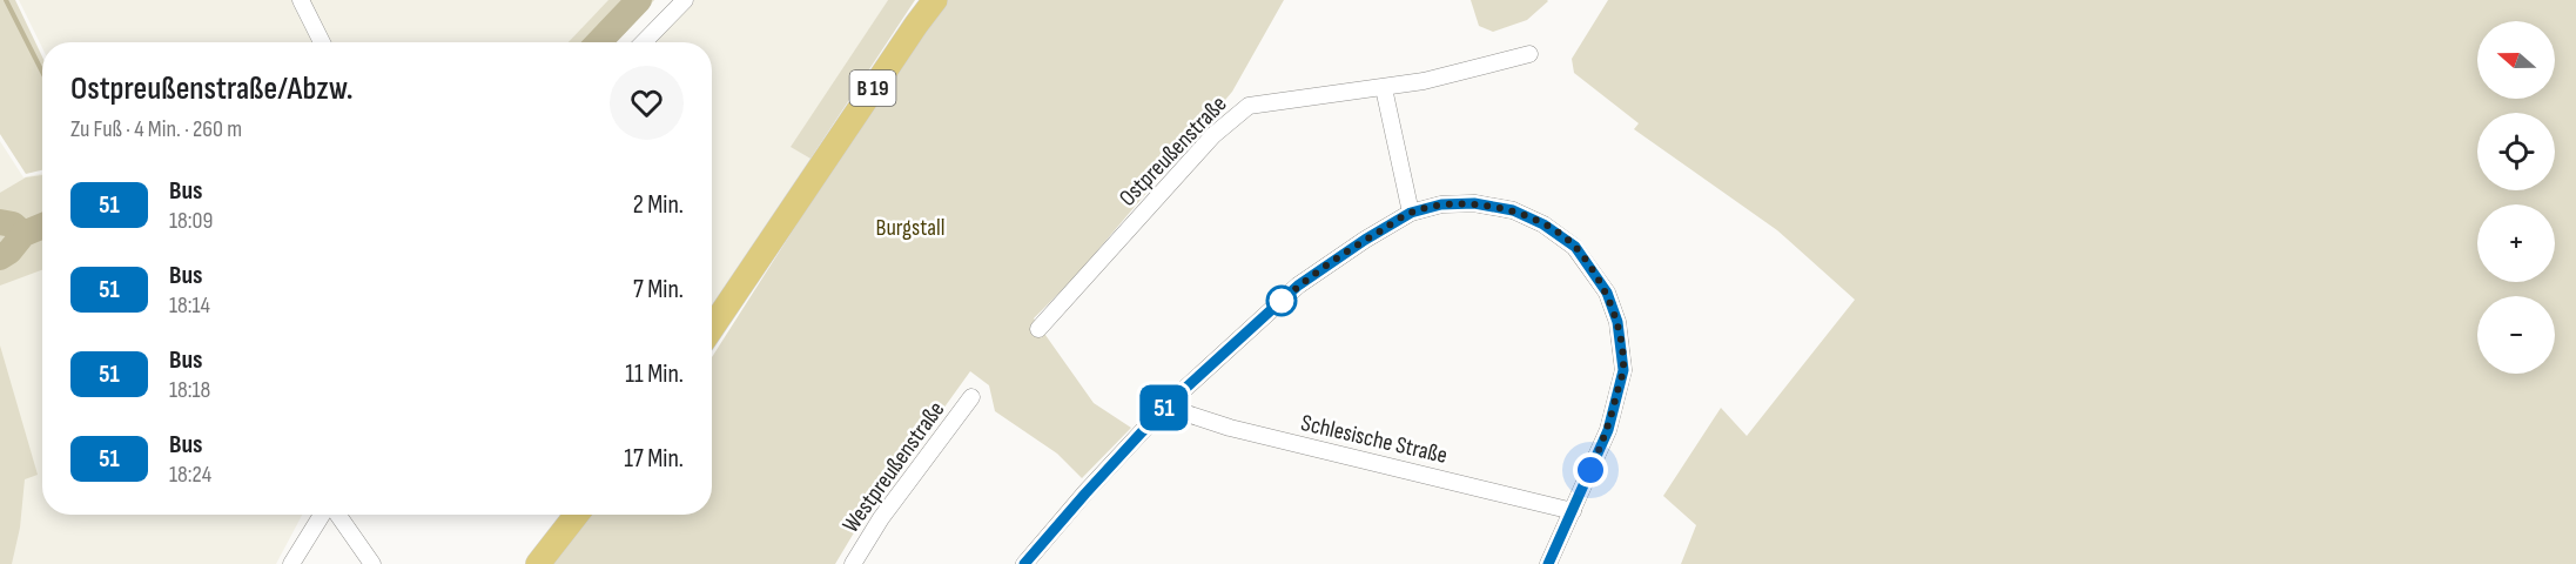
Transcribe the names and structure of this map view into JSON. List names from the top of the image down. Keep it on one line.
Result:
{"streets":{"highway":["B 19"],"street":["Ostpreußenstraße","Schlesische Straße","Westpreußenstraße"]},"parks":["Burgstall"],"lines":["bus line 51"],"north":"left","page":{"on_map":"51","map_buttons":["+","−"],"heading":["Ostpreußenstraße/Abzw.","Zu Fuß · 4 Min. · 260 m"],"list":[{"mark":"51","name":"Bus","note":"18:09","value":"2 Min."},{"mark":"51","name":"Bus","note":"18:14","value":"7 Min."},{"mark":"51","name":"Bus","note":"18:18","value":"11 Min."},{"mark":"51","name":"Bus","note":"18:24","value":"17 Min."}]}}
